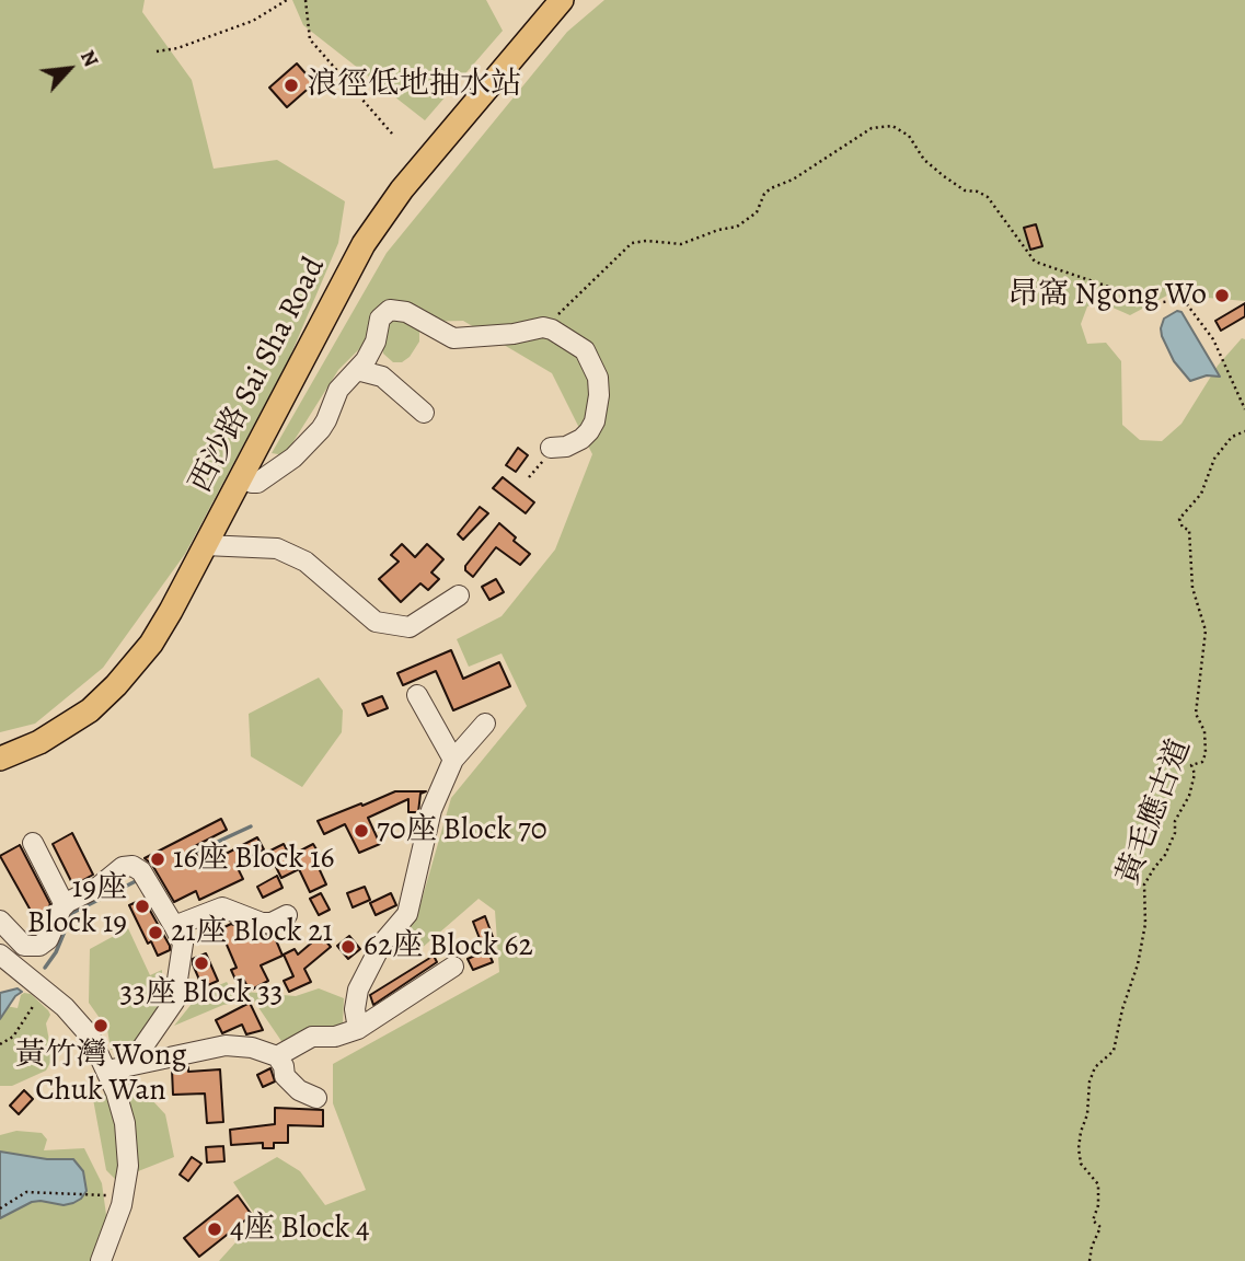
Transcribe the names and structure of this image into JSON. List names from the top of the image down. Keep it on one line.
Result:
{"streets":{"main road":["西沙路 Sai Sha Road"],"path":["黃毛應古道"]},"places":["浪徑低地抽水站","昂窩 Ngong Wo","70座 Block 70","16座 Block 16","19座 Block 19","21座 Block 21","62座 Block 62","33座 Block 33","黃竹灣 Wong Chuk Wan","4座 Block 4"],"north":"top right"}
